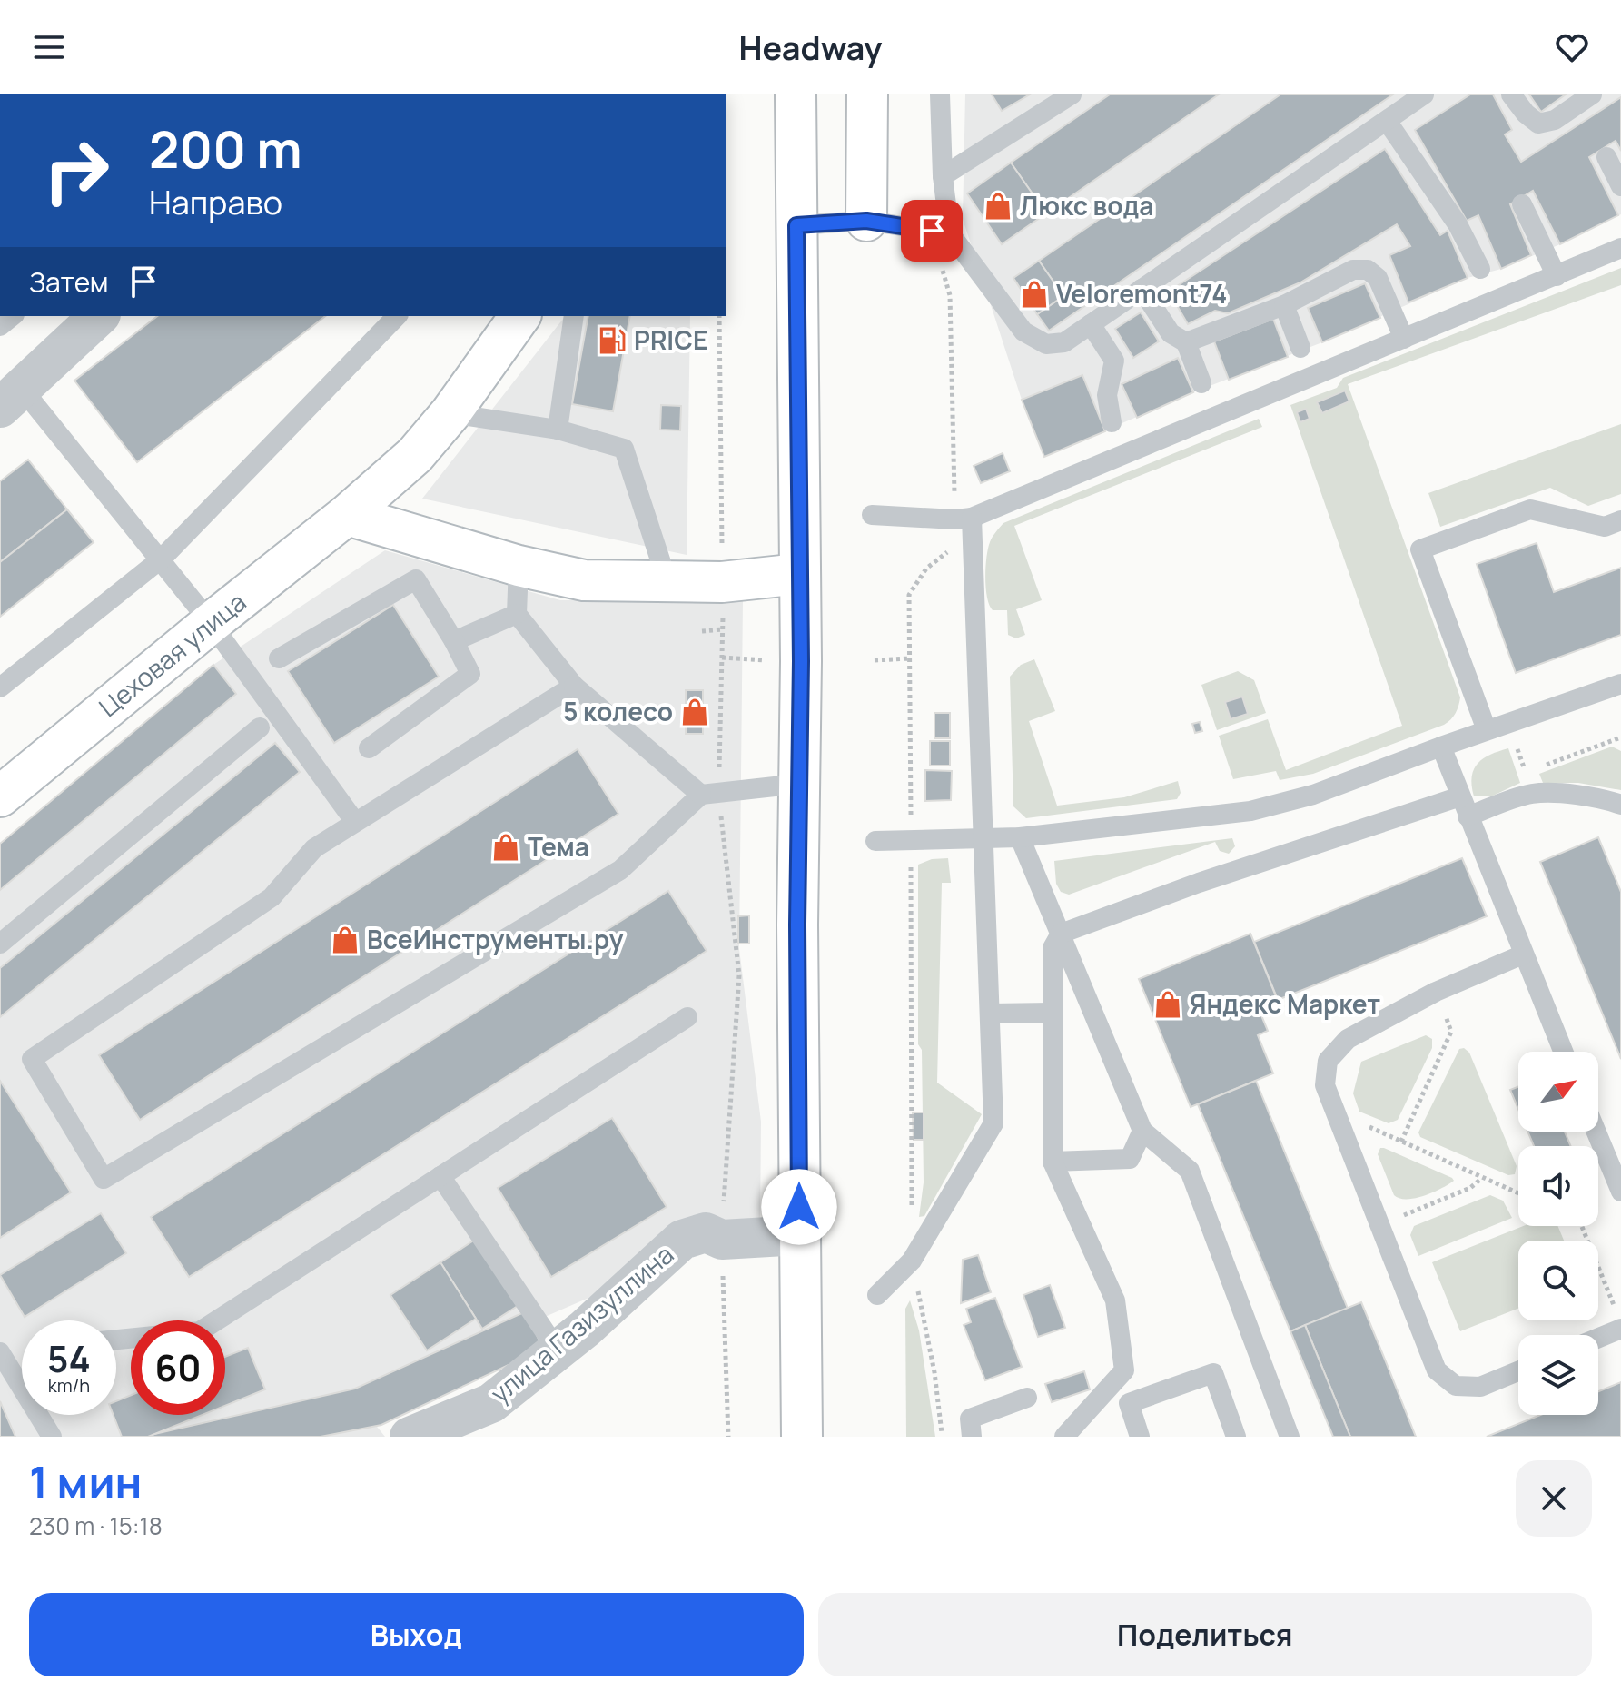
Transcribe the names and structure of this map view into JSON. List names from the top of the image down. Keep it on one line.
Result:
{"streets":{"main road":["Цеховая улица"],"street":["улица Газизуллина"]},"places":{"shop":["Люкс вода","Veloremont74","5 колесо","Тема","ВсеИнструменты.ру","Яндекс Маркет"],"fuel station":["PRICE"]},"north":"top right","page":{"header":"Headway","turn":["200 m","Направо"],"then":"Затем","speed":"54 km/h","limit":"60","heading":["1 мин","230 m · 15:18"],"buttons":["Выход","Поделиться"]}}
